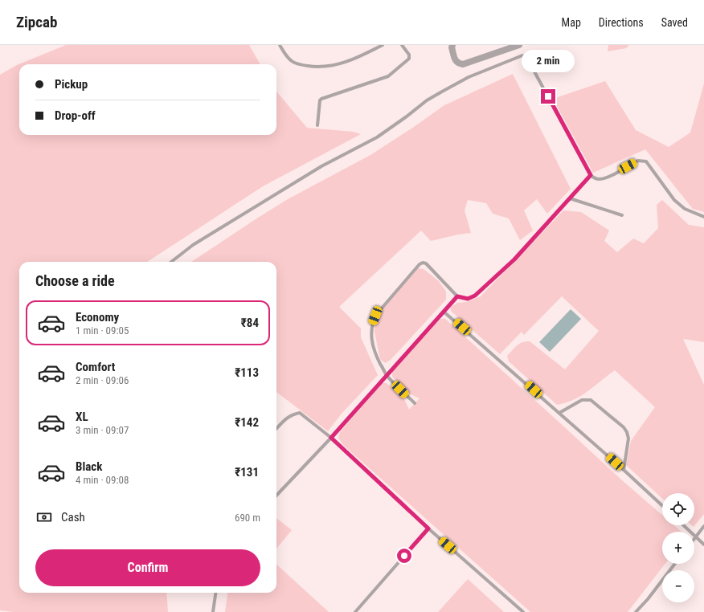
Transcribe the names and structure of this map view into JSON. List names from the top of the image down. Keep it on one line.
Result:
{"page":{"header":"Zipcab","nav":["Map","Directions","Saved"],"bubble":"2 min","banner":["Pickup","Drop-off"],"heading":"Choose a ride","list":[{"name":"Economy","note":"1 min · 09:05","value":"₹84"},{"name":"Comfort","note":"2 min · 09:06","value":"₹113"},{"name":"XL","note":"3 min · 09:07","value":"₹142"},{"name":"Black","note":"4 min · 09:08","value":"₹131"}],"map_buttons":["+","−"],"pay":["Cash","690 m"],"buttons":"Confirm"}}
